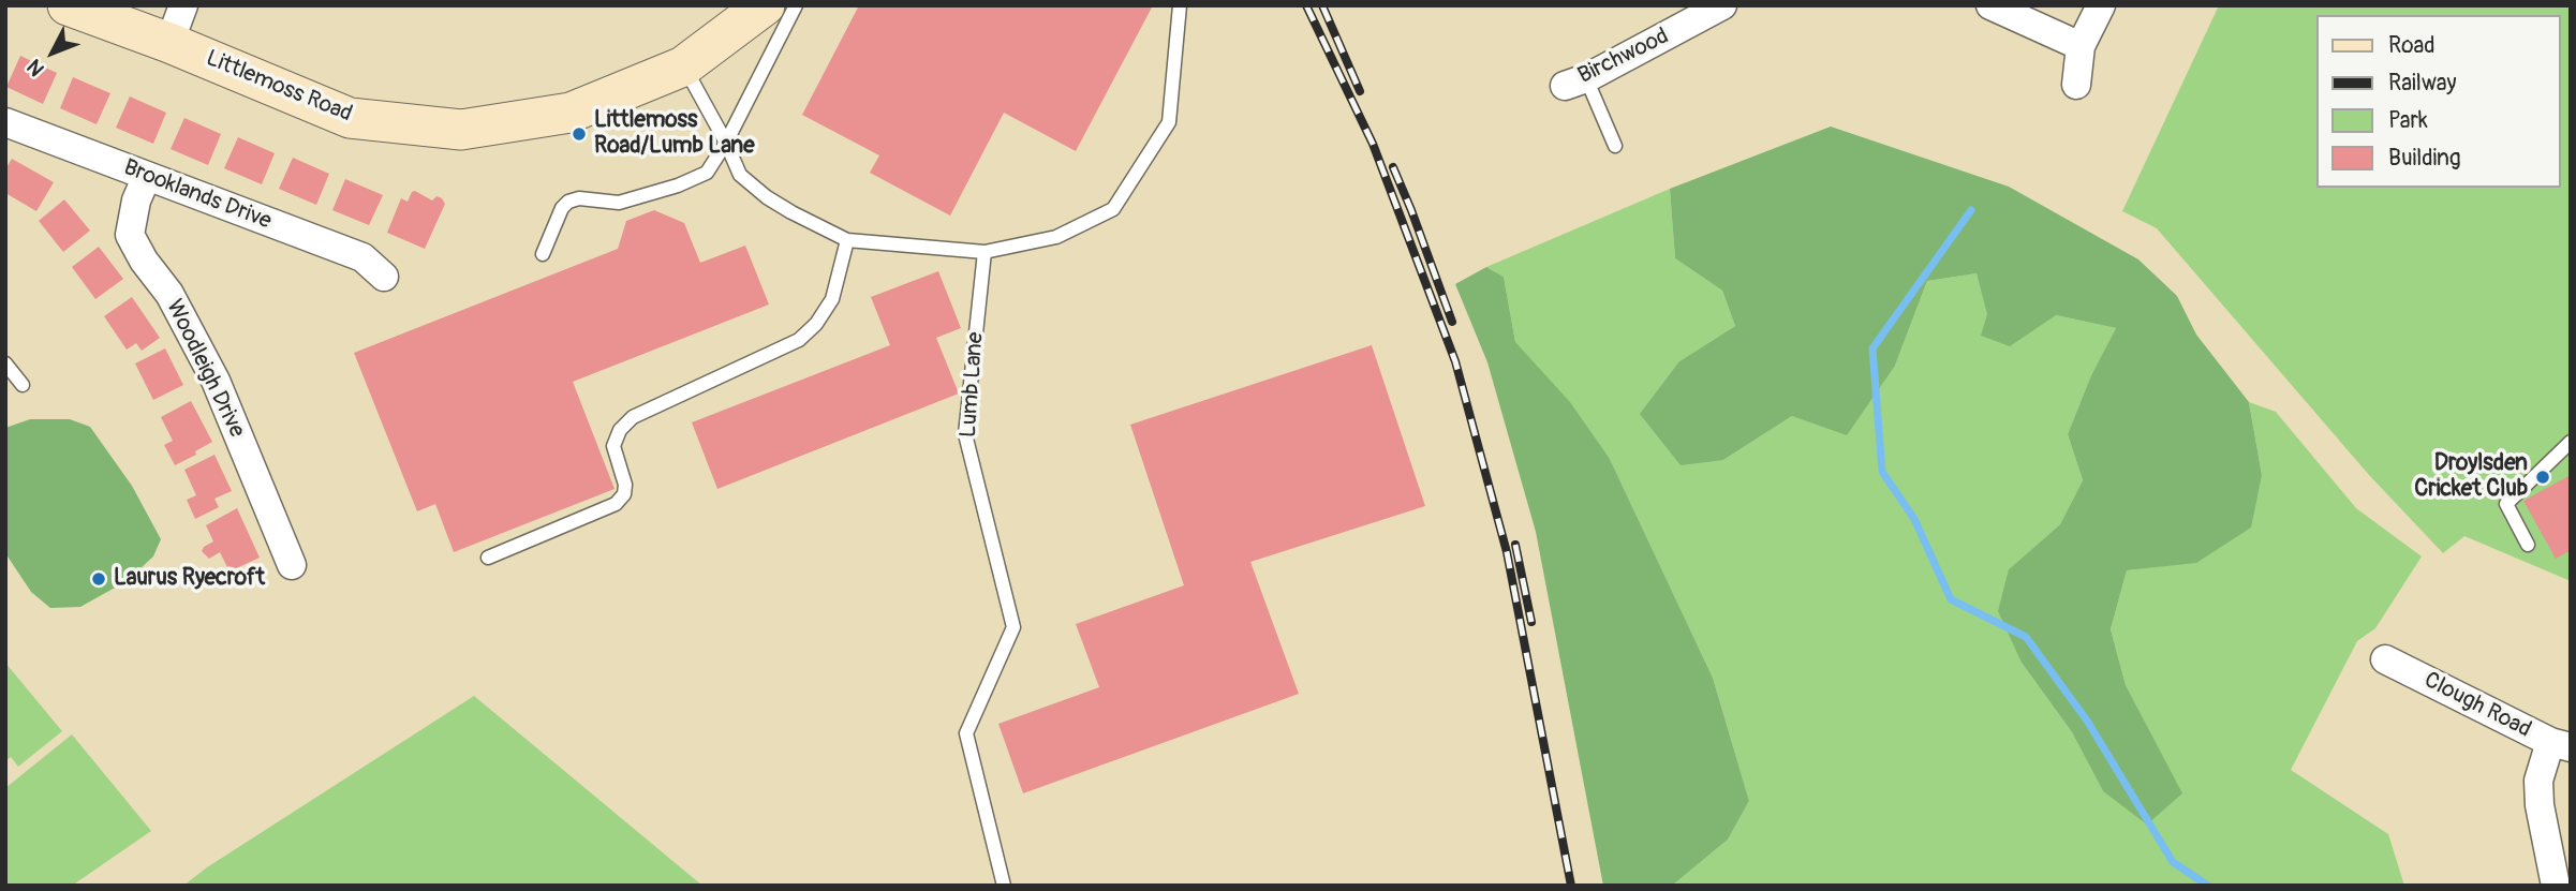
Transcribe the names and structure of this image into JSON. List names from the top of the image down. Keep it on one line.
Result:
{"streets":{"street":["Birchwood","Littlemoss Road","Brooklands Drive","Woodleigh Drive","Clough Road"],"lane":["Lumb Lane"]},"crossings":[["Brooklands Drive","Woodleigh Drive"]],"places":["Littlemoss Road/Lumb Lane","Droylsden Cricket Club","Laurus Ryecroft"],"legend":["Road","Railway","Park","Building"],"north":"bottom left"}
